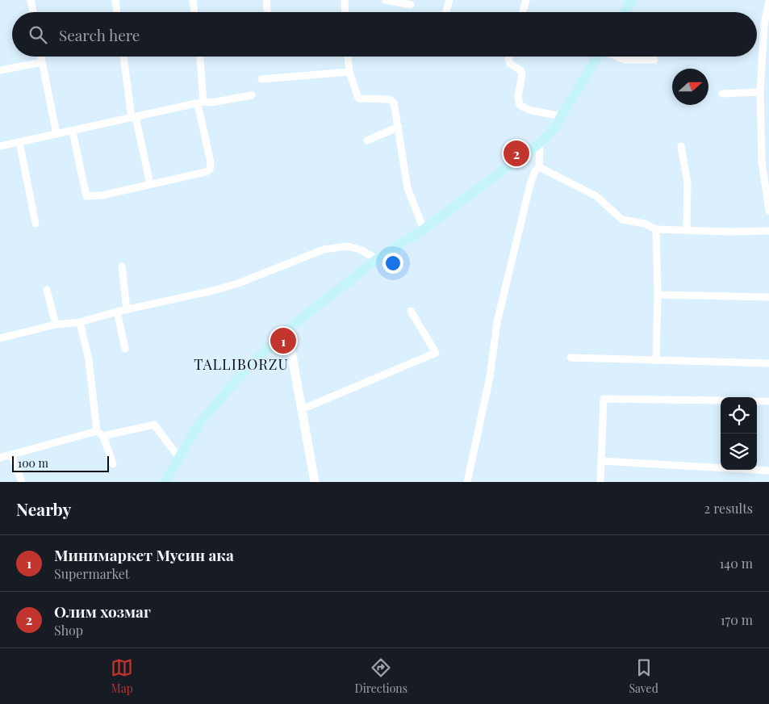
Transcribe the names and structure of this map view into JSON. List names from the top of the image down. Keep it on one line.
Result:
{"districts":["TALLIBORZU"],"scale_bar":"100 m","north":"right","page":{"search":"Search here","pins":["2","1"],"scale":"100 m","heading":["Nearby","2 results"],"list":[{"mark":"1","name":"Минимаркет Мусин ака","note":"Supermarket","value":"140 m"},{"mark":"2","name":"Олим хозмаг","note":"Shop","value":"170 m"}],"nav":["Map","Directions","Saved"]}}
